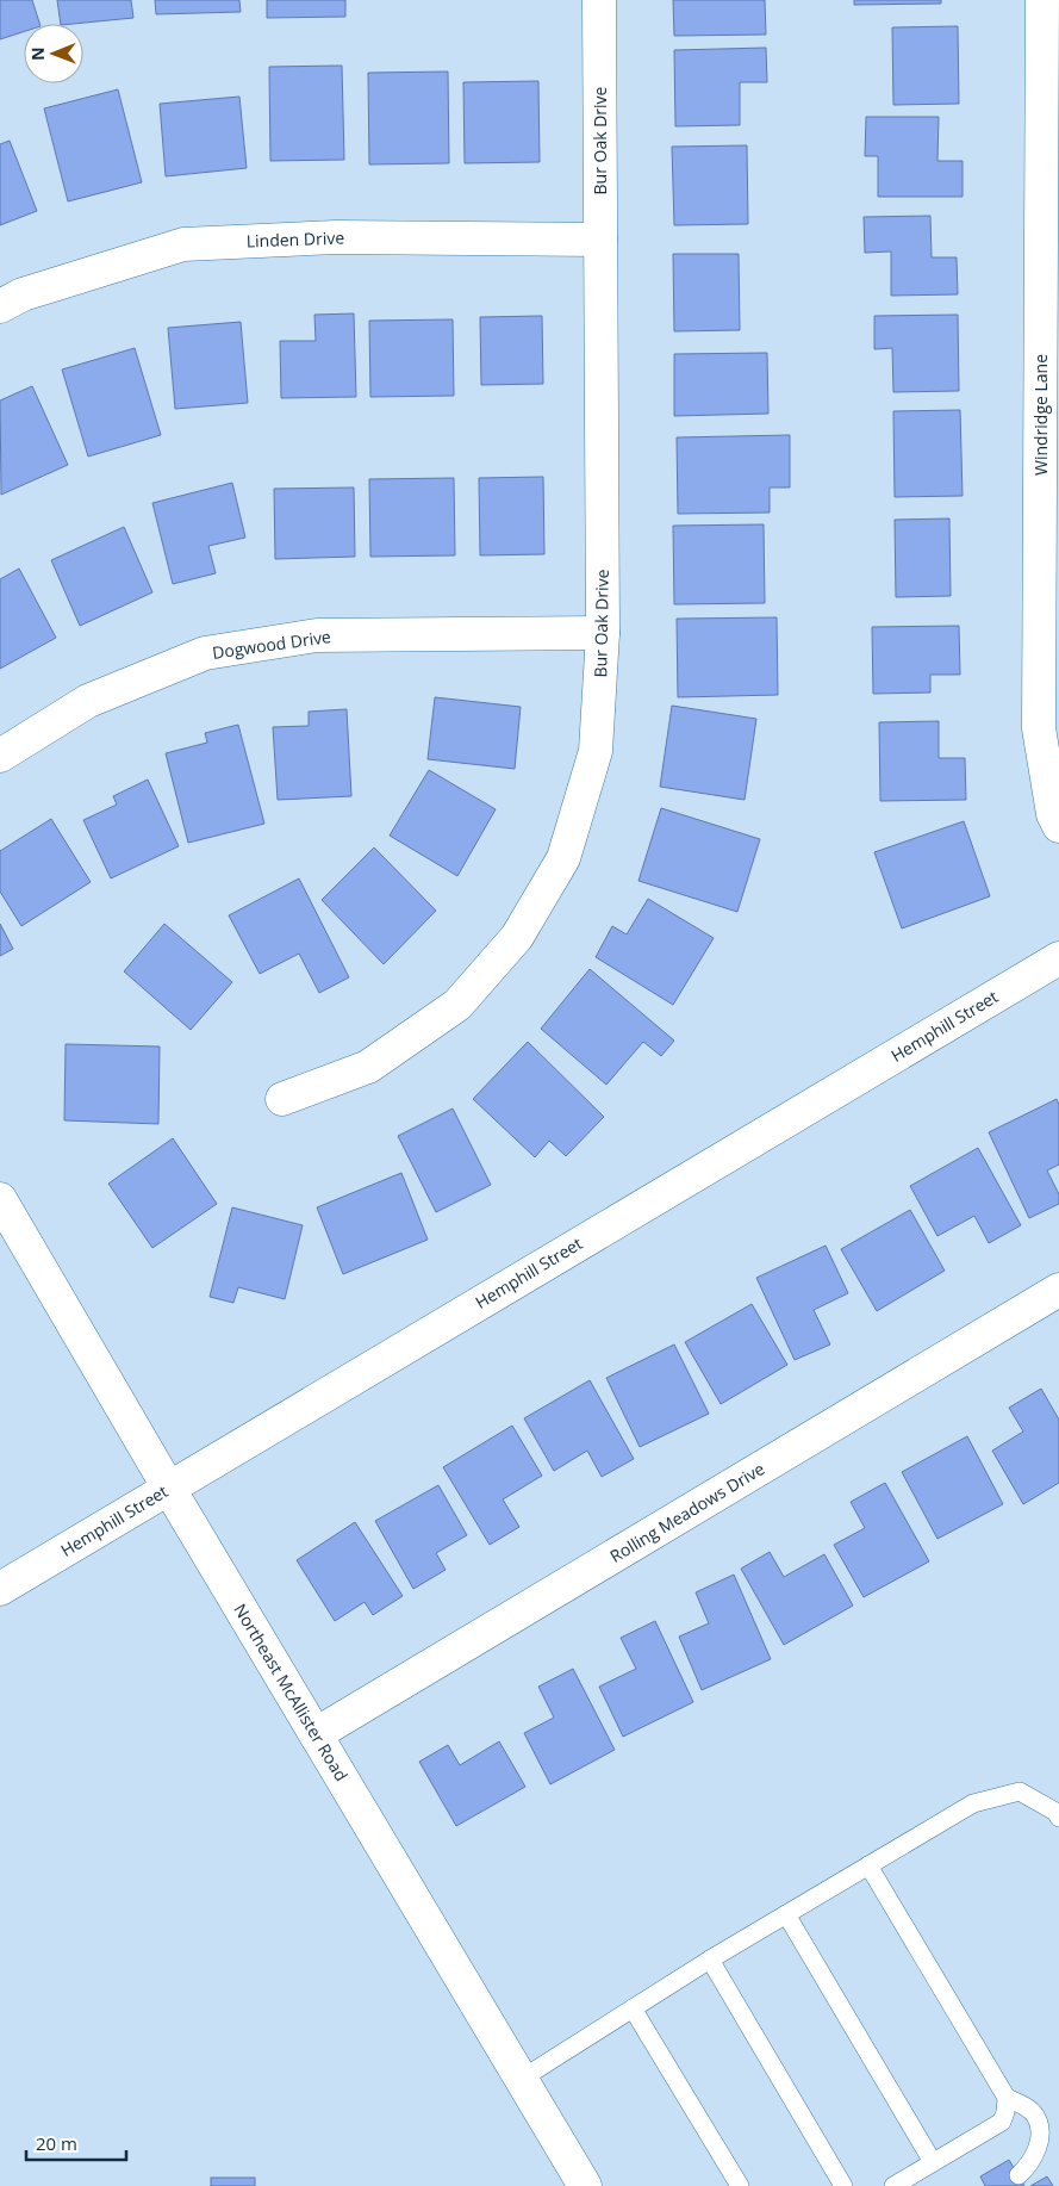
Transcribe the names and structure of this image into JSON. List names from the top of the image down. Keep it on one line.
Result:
{"streets":{"street":["Bur Oak Drive","Linden Drive","Windridge Lane","Dogwood Drive","Hemphill Street","Rolling Meadows Drive","Northeast McAllister Road"]},"crossings":[["Bur Oak Drive","Linden Drive"],["Bur Oak Drive","Dogwood Drive"],["Hemphill Street","Northeast McAllister Road"],["Rolling Meadows Drive","Northeast McAllister Road"]],"scale_bar":"20 m","north":"left"}
